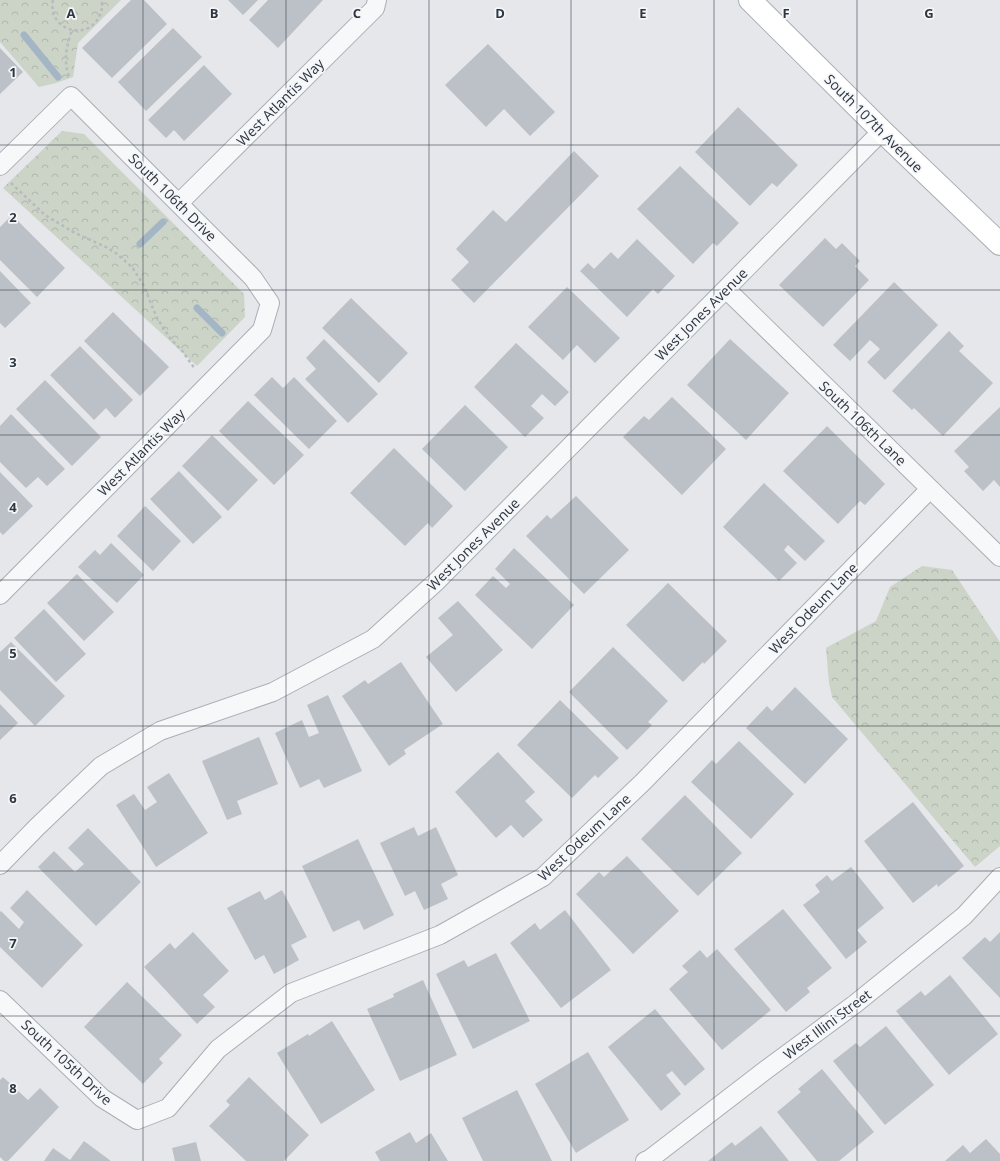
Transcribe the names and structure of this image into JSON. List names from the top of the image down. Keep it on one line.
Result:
{"streets":{"main road":["South 107th Avenue"],"street":["West Atlantis Way","South 106th Drive","West Jones Avenue","South 106th Lane","West Odeum Lane","West Illini Street","South 105th Drive"]},"crossings":[["West Atlantis Way","South 106th Drive"],["South 107th Avenue","West Jones Avenue"],["West Jones Avenue","South 106th Lane"],["South 106th Lane","West Odeum Lane"],["West Odeum Lane","South 105th Drive"]],"grid":{"columns":["A","B","C","D","E","F","G"],"rows":["1","2","3","4","5","6","7","8"]}}
